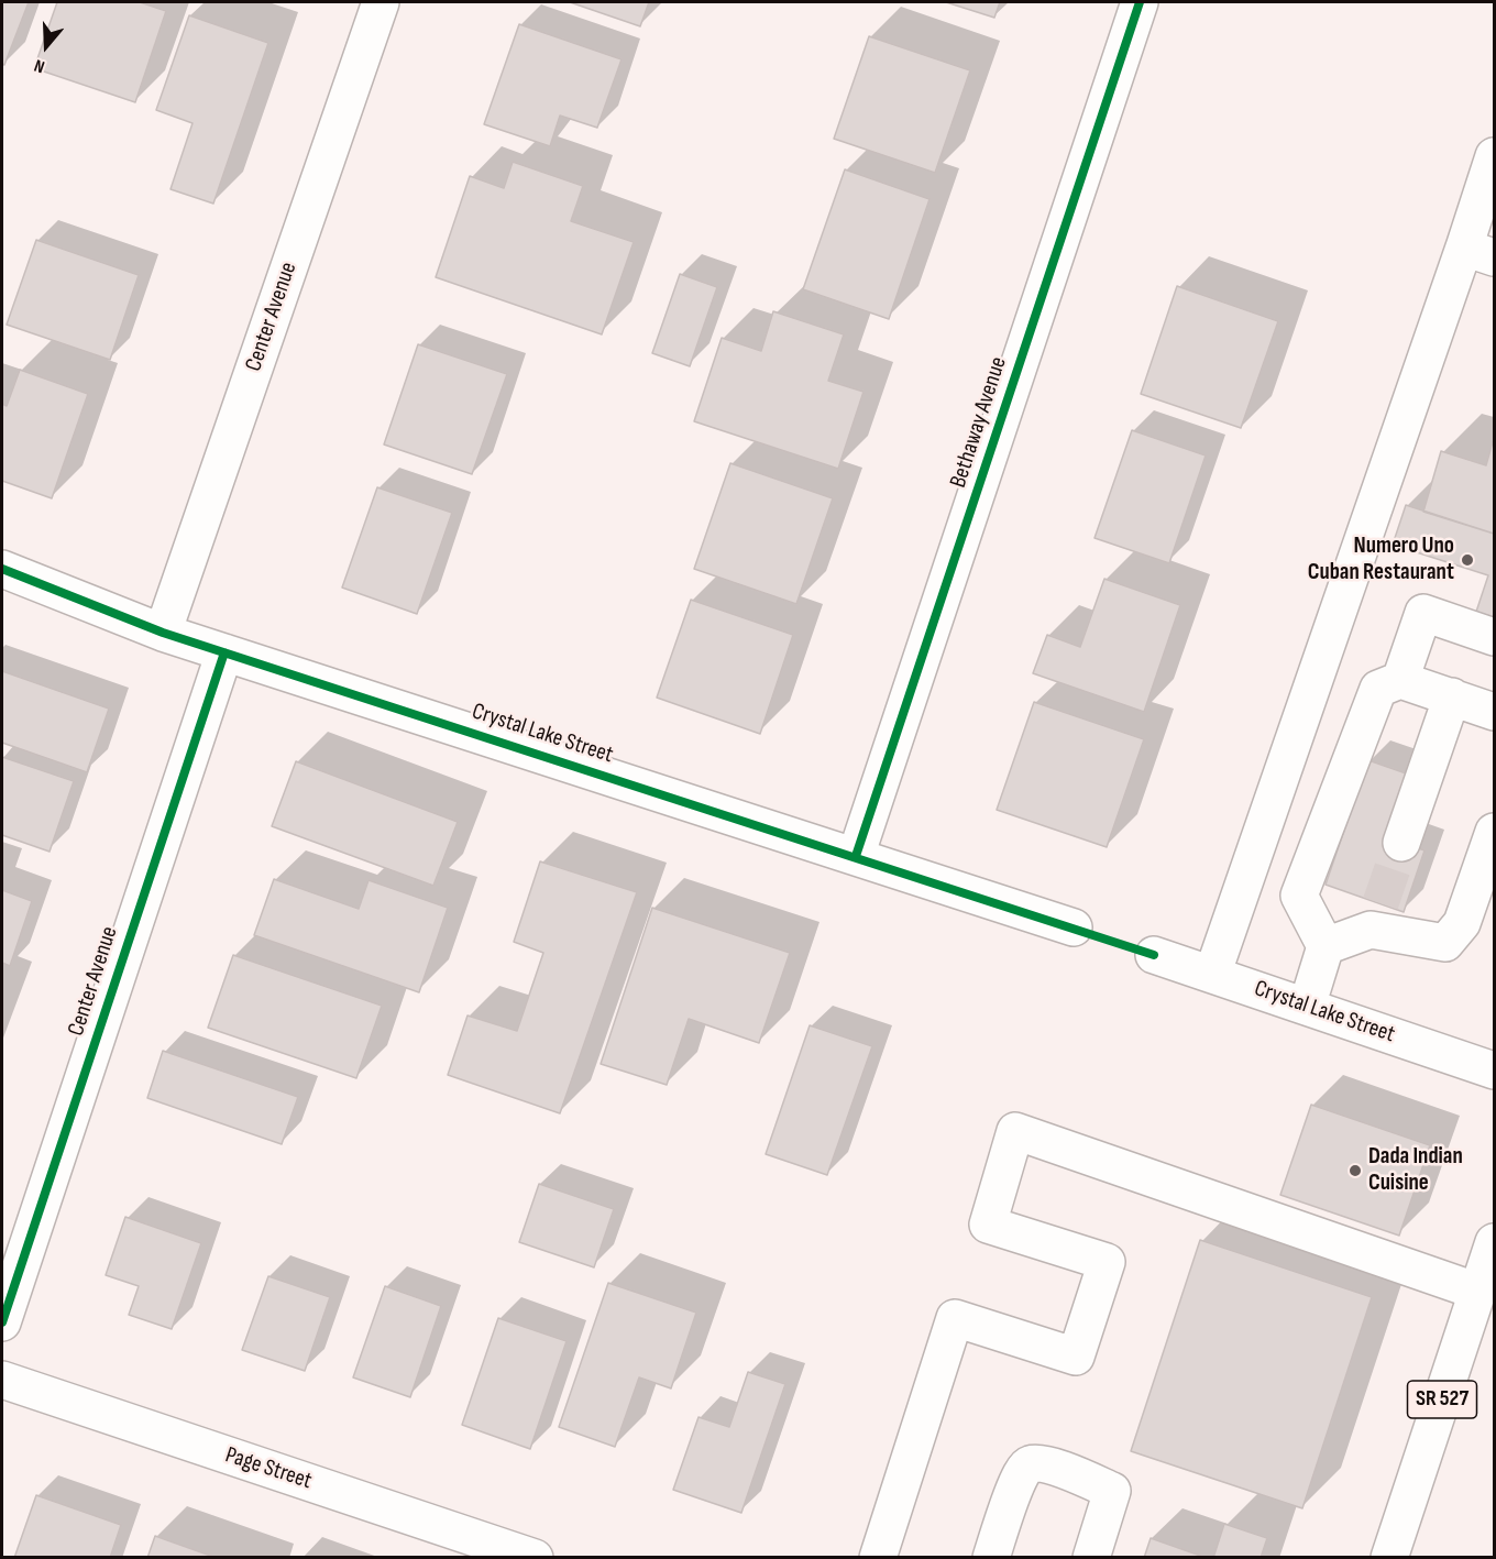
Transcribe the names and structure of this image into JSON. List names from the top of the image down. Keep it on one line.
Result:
{"streets":{"street":["Center Avenue","Bethaway Avenue","Crystal Lake Street","SR 527","Page Street"]},"crossings":[["Center Avenue","Crystal Lake Street"],["Bethaway Avenue","Crystal Lake Street"]],"places":["Numero Uno Cuban Restaurant","Dada Indian Cuisine"],"north":"bottom"}
